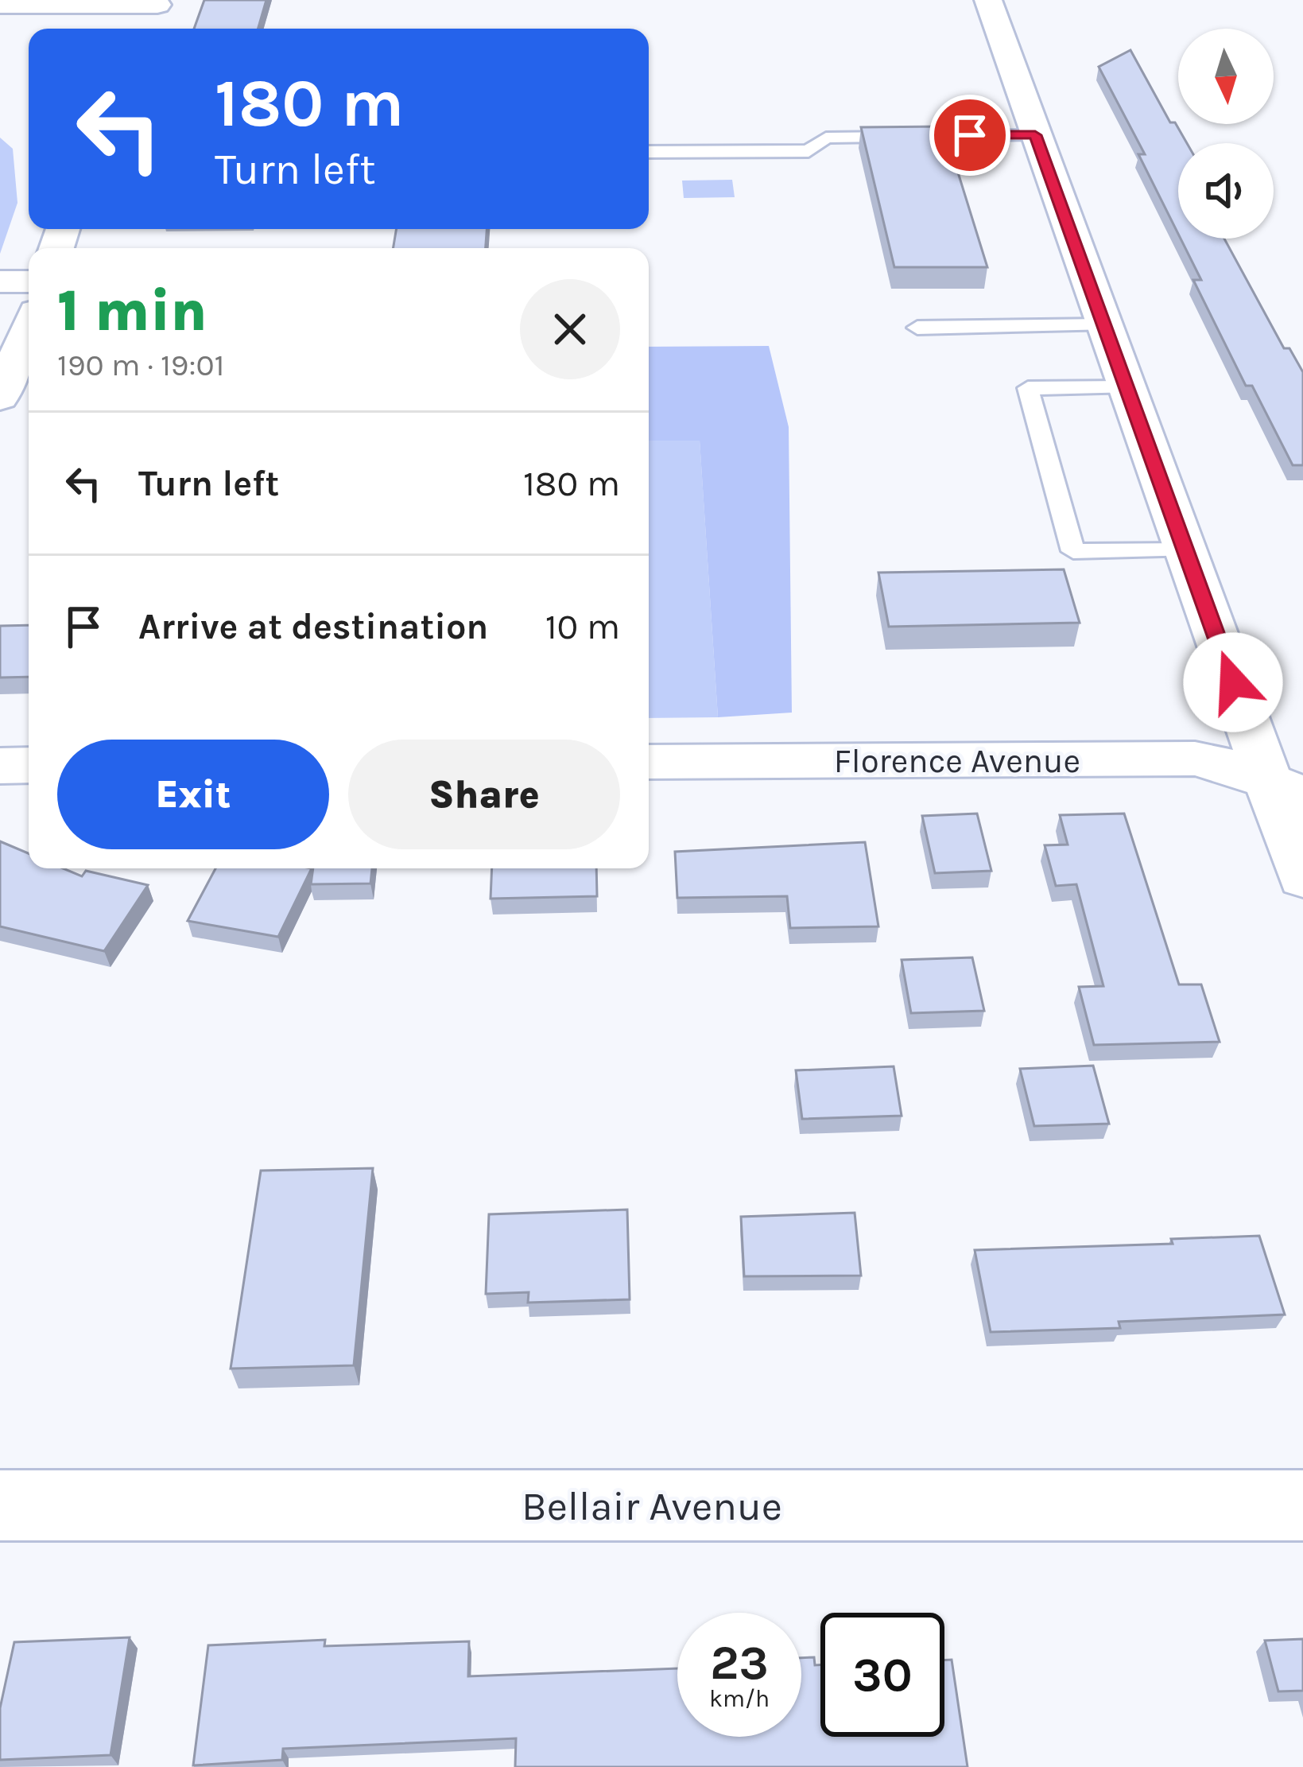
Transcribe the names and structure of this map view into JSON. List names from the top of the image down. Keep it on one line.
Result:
{"streets":{"street":["Florence Avenue","Bellair Avenue"]},"north":"bottom","page":{"turn":["180 m","Turn left"],"heading":["1 min","190 m · 19:01"],"list":[{"name":"Turn left","value":"180 m"},{"name":"Arrive at destination","value":"10 m"}],"buttons":["Exit","Share"],"speed":"23 km/h","limit":"30"}}
